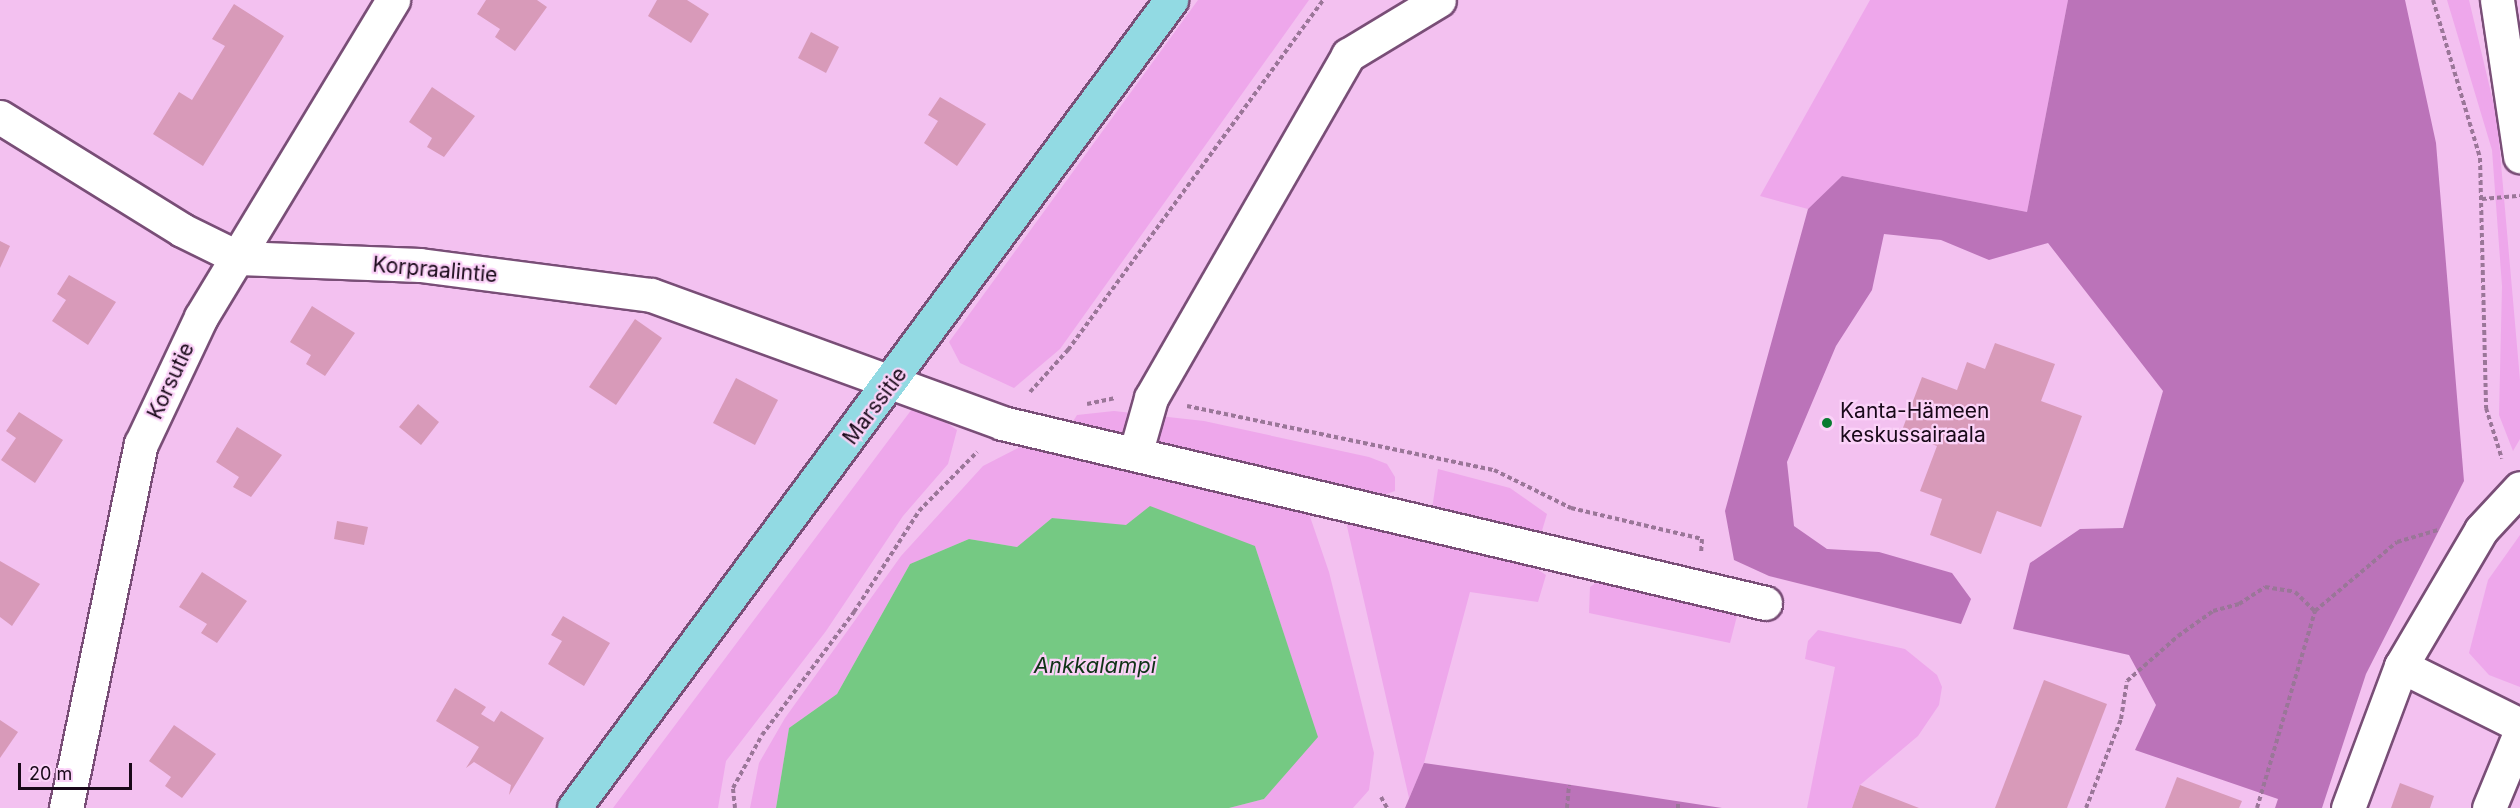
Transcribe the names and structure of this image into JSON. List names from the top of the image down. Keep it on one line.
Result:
{"streets":{"main road":["Marssitie"],"street":["Korpraalintie","Korsutie"]},"crossings":[["Korpraalintie","Korsutie"],["Korpraalintie","Marssitie"]],"water":["Ankkalampi"],"places":["Kanta-Hämeen keskussairaala"],"scale_bar":"20 m"}
